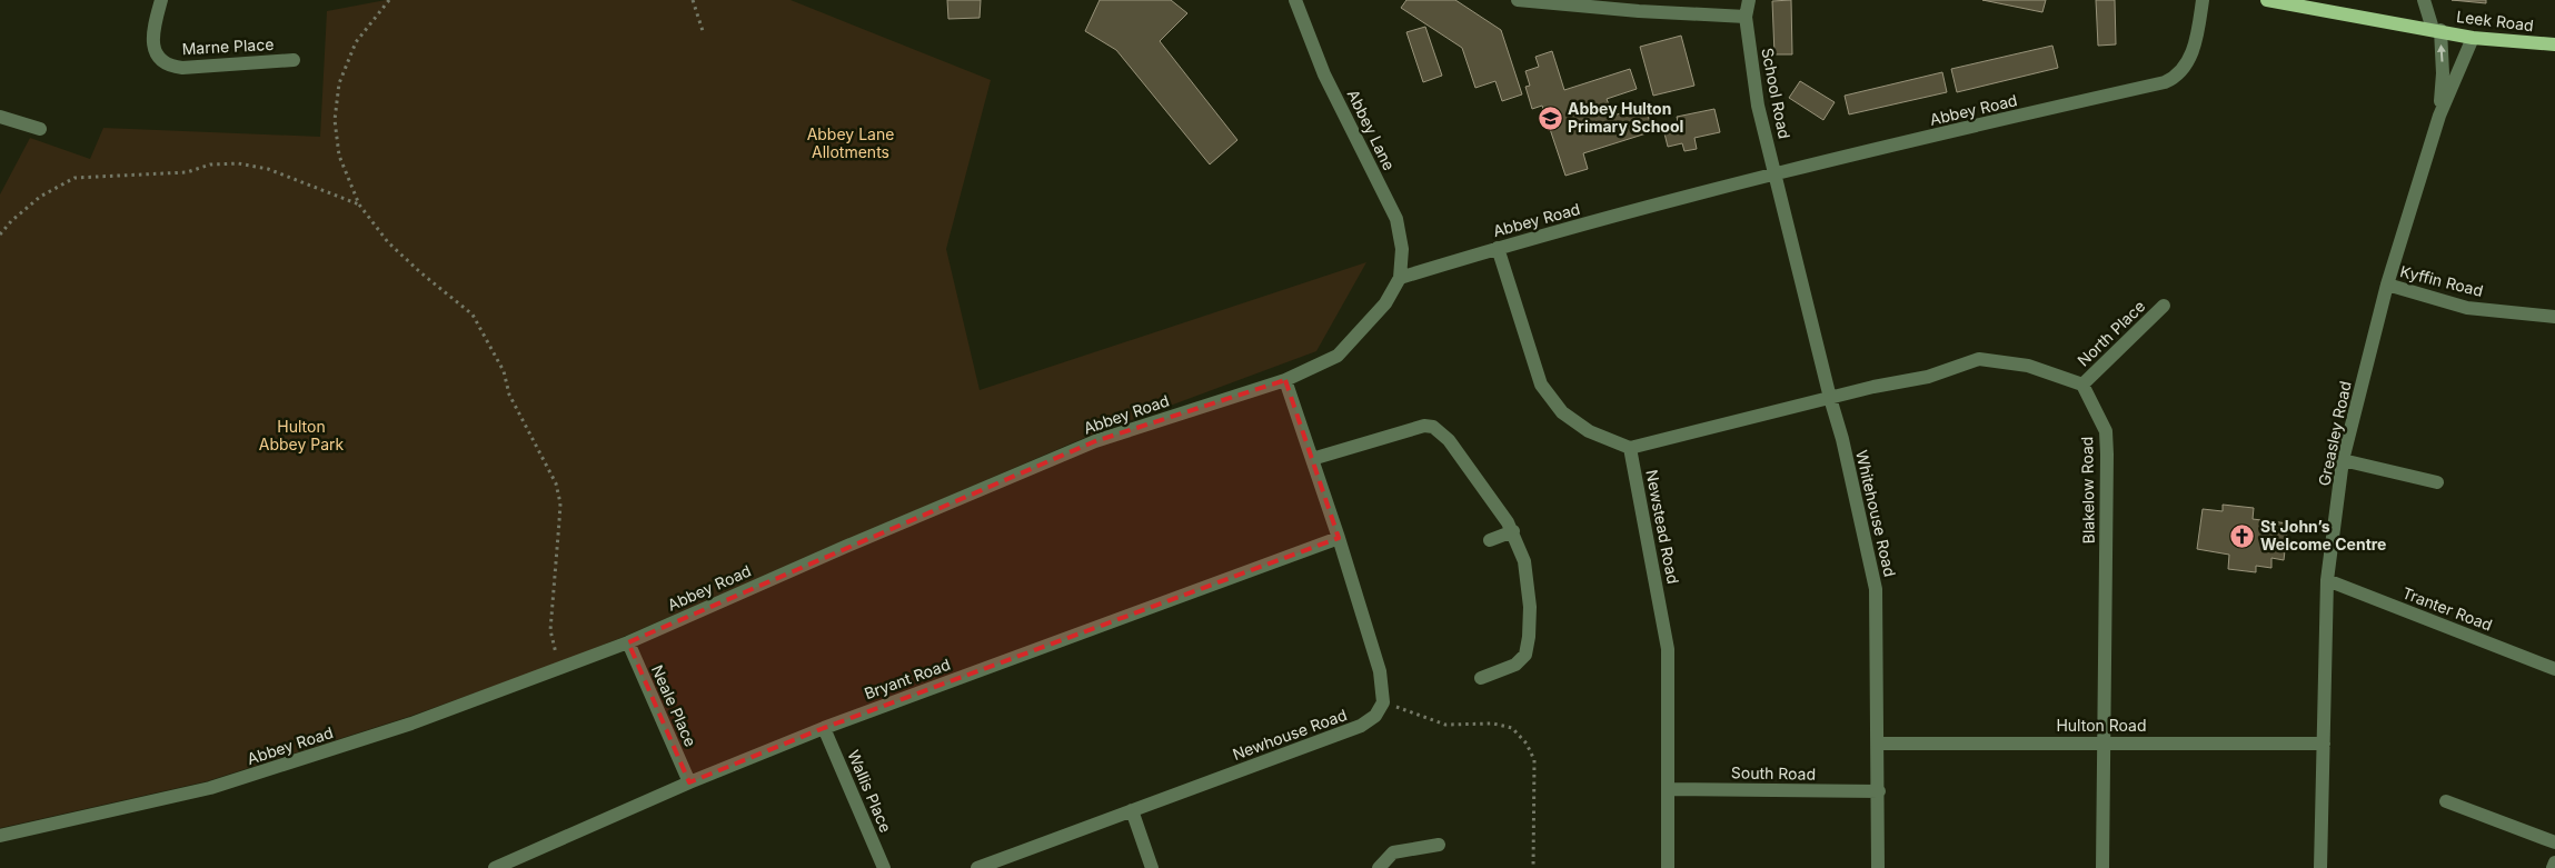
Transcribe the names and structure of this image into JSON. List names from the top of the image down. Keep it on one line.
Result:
{"streets":{"main road":["Leek Road"],"street":["Marne Place","School Road","Abbey Road","Abbey Lane","Kyffin Road","North Place","Greasley Road","Blakelow Road","Whitehouse Road","Newstead Road","Tranter Road","Bryant Road","Neale Place","Hulton Road","Newhouse Road","South Road","Wallis Place"]},"crossings":[["Leek Road","Greasley Road"],["School Road","Abbey Road"],["School Road","Whitehouse Road"],["Abbey Road","Abbey Lane"],["Abbey Road","Whitehouse Road"],["Abbey Road","Neale Place"],["Kyffin Road","Greasley Road"],["North Place","Blakelow Road"],["Greasley Road","Tranter Road"],["Greasley Road","Hulton Road"],["Blakelow Road","Hulton Road"],["Whitehouse Road","Hulton Road"],["Whitehouse Road","South Road"],["Newstead Road","South Road"],["Bryant Road","Neale Place"],["Bryant Road","Wallis Place"]],"parks":["Abbey Lane Allotments","Hulton Abbey Park"],"places":{"school or university":["Abbey Hulton Primary School"],"church":["St John’s Welcome Centre"]}}
